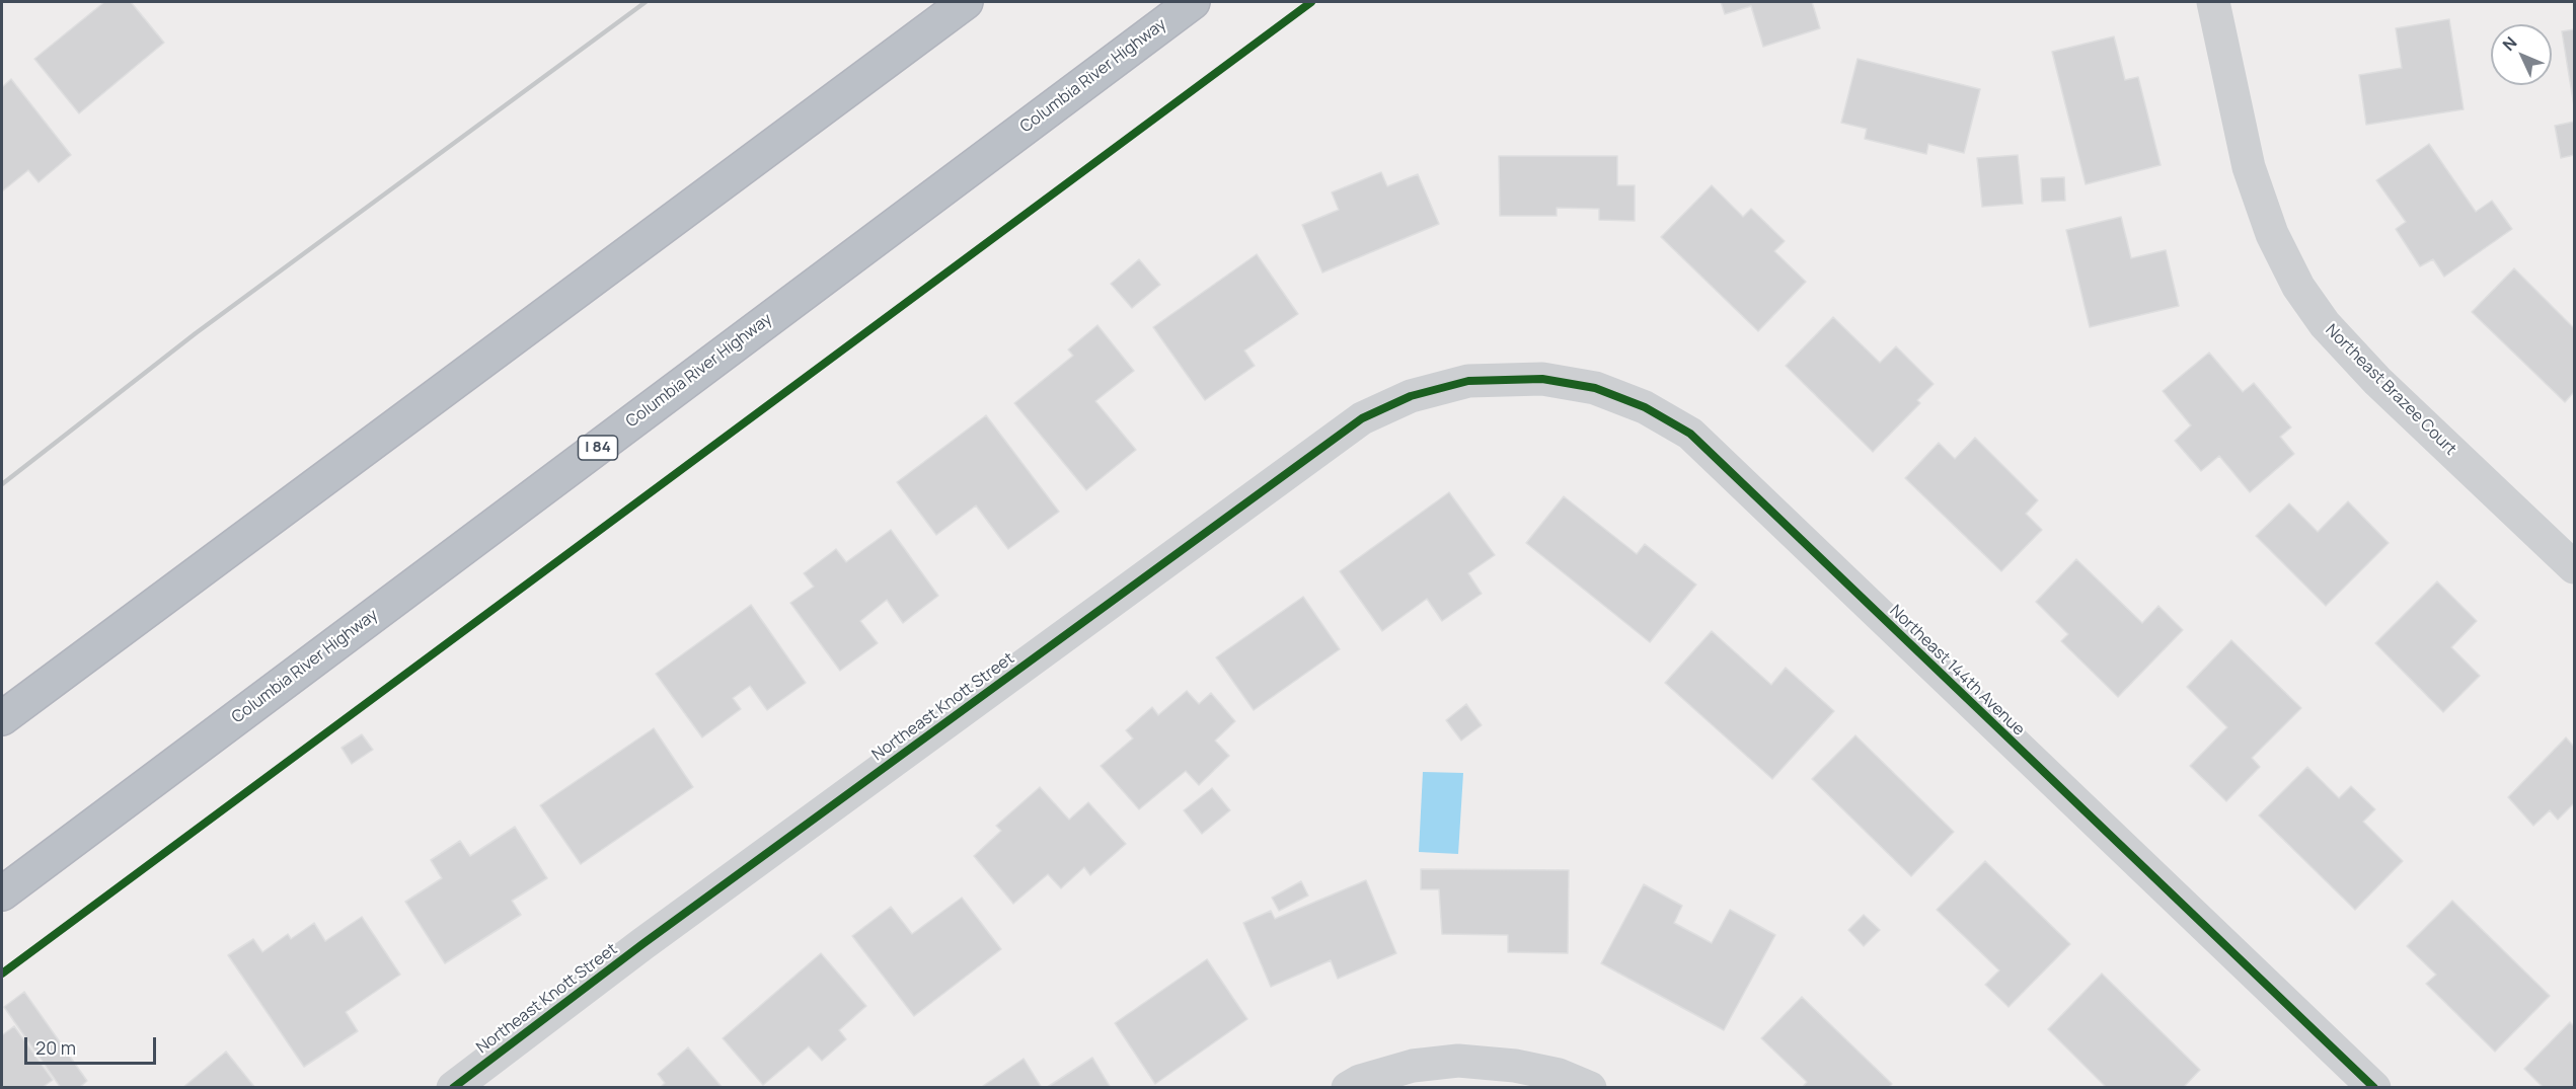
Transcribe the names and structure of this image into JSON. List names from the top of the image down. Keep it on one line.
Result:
{"streets":{"highway":["Columbia River Highway","I 84"],"street":["Northeast Brazee Court","Northeast 144th Avenue","Northeast Knott Street"]},"crossings":[["Northeast 144th Avenue","Northeast Knott Street"]],"scale_bar":"20 m","north":"top left"}
